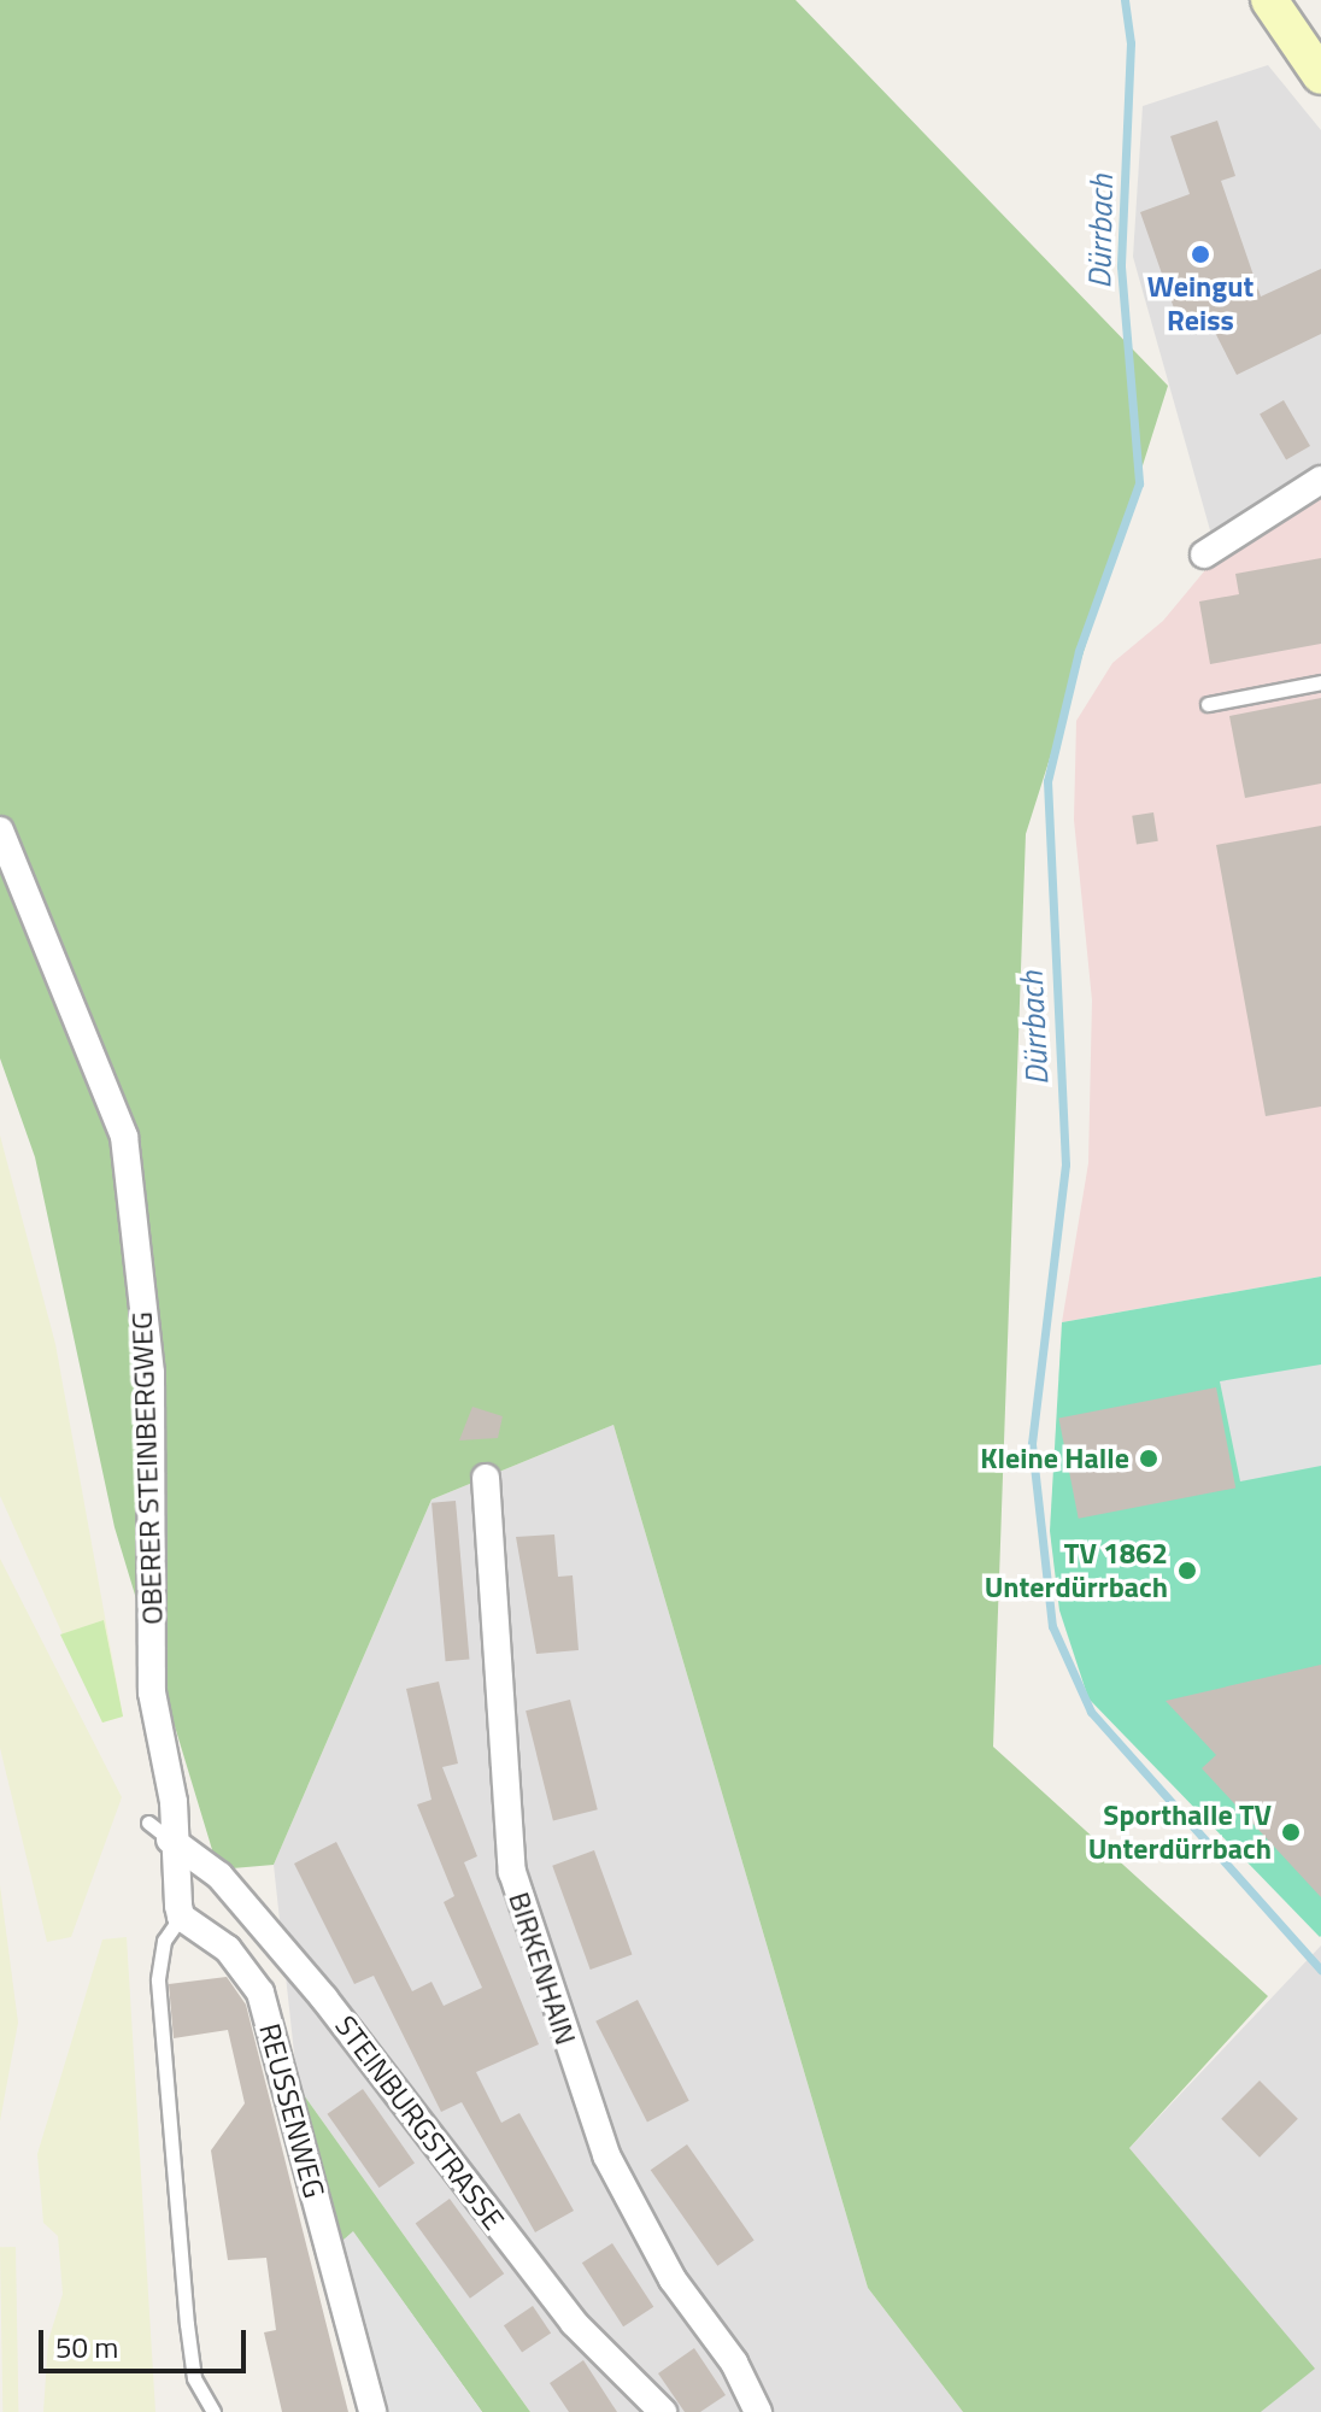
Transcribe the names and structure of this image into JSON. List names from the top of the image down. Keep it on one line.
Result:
{"streets":{"street":["OBERER STEINBERGWEG","BIRKENHAIN","REUSSENWEG","STEINBURGSTRASSE"]},"crossings":[["OBERER STEINBERGWEG","STEINBURGSTRASSE"]],"water":["Dürrbach"],"places":["Weingut Reiss","Kleine Halle","TV 1862 Unterdürrbach","Sporthalle TV Unterdürrbach"],"scale_bar":"50 m"}
